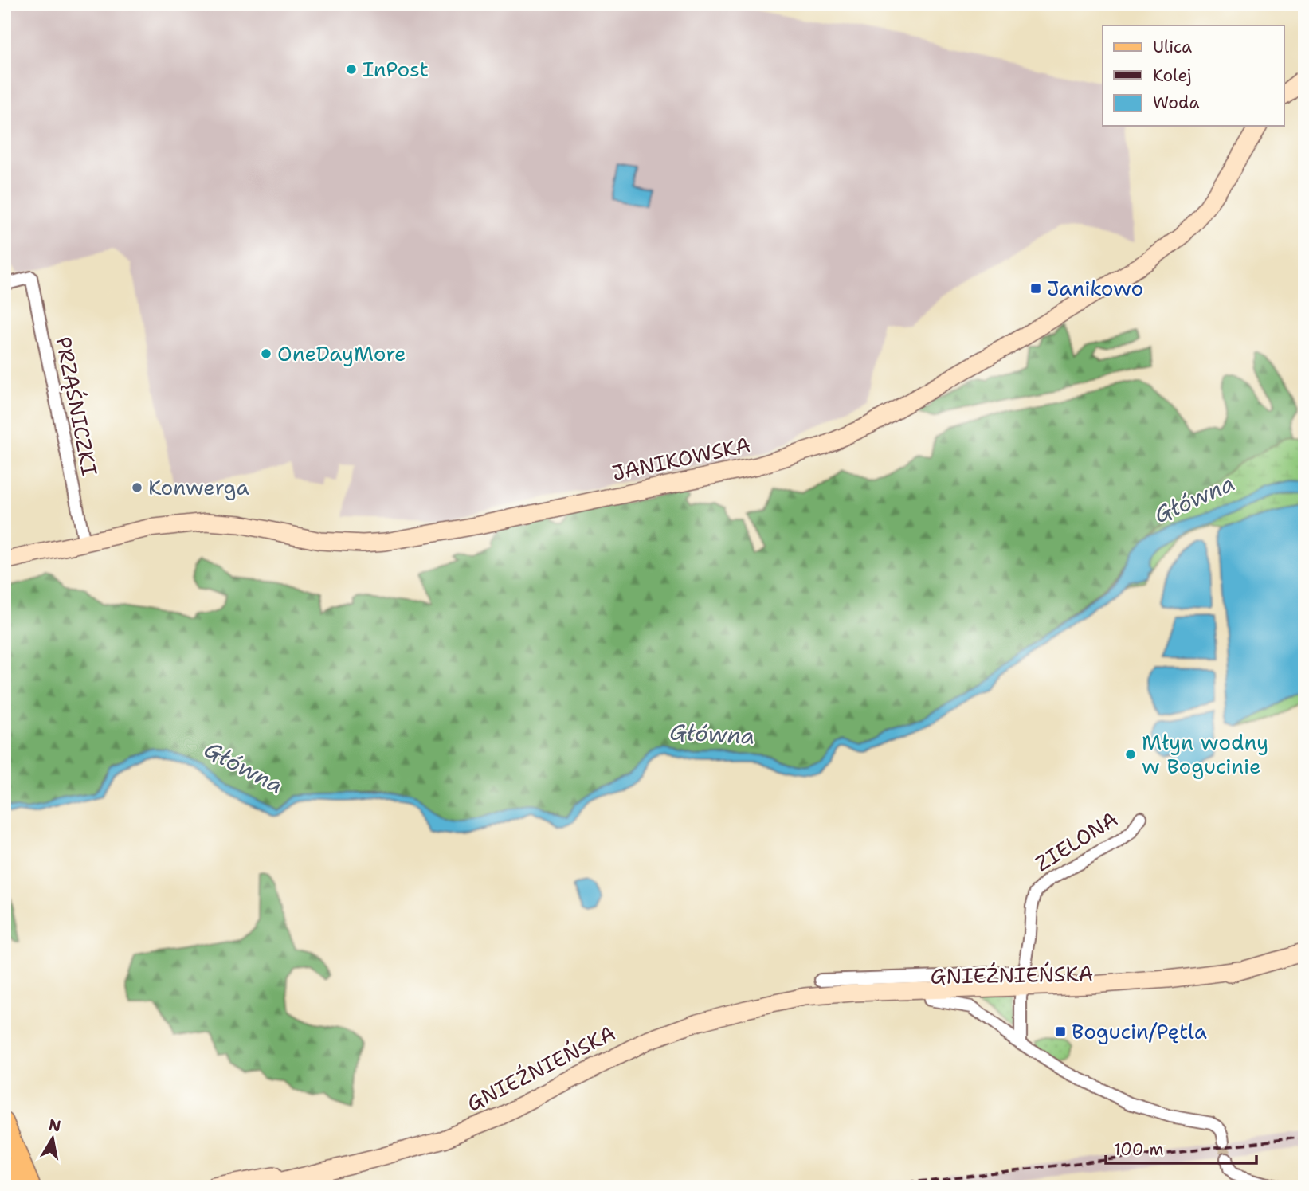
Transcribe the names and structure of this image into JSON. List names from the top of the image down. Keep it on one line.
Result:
{"streets":{"main road":["JANIKOWSKA","GNIEŹNIEŃSKA"],"street":["PRZĄŚNICZKI","ZIELONA"]},"crossings":[["PRZĄŚNICZKI","JANIKOWSKA"],["ZIELONA","GNIEŹNIEŃSKA"]],"water":["Główna"],"places":{"other":["InPost","OneDayMore","Konwerga","Młyn wodny w Bogucinie"],"transit":["Janikowo","Bogucin/Pętla"]},"legend":["Ulica","Kolej","Woda"],"scale_bar":"100 m","north":"top"}
